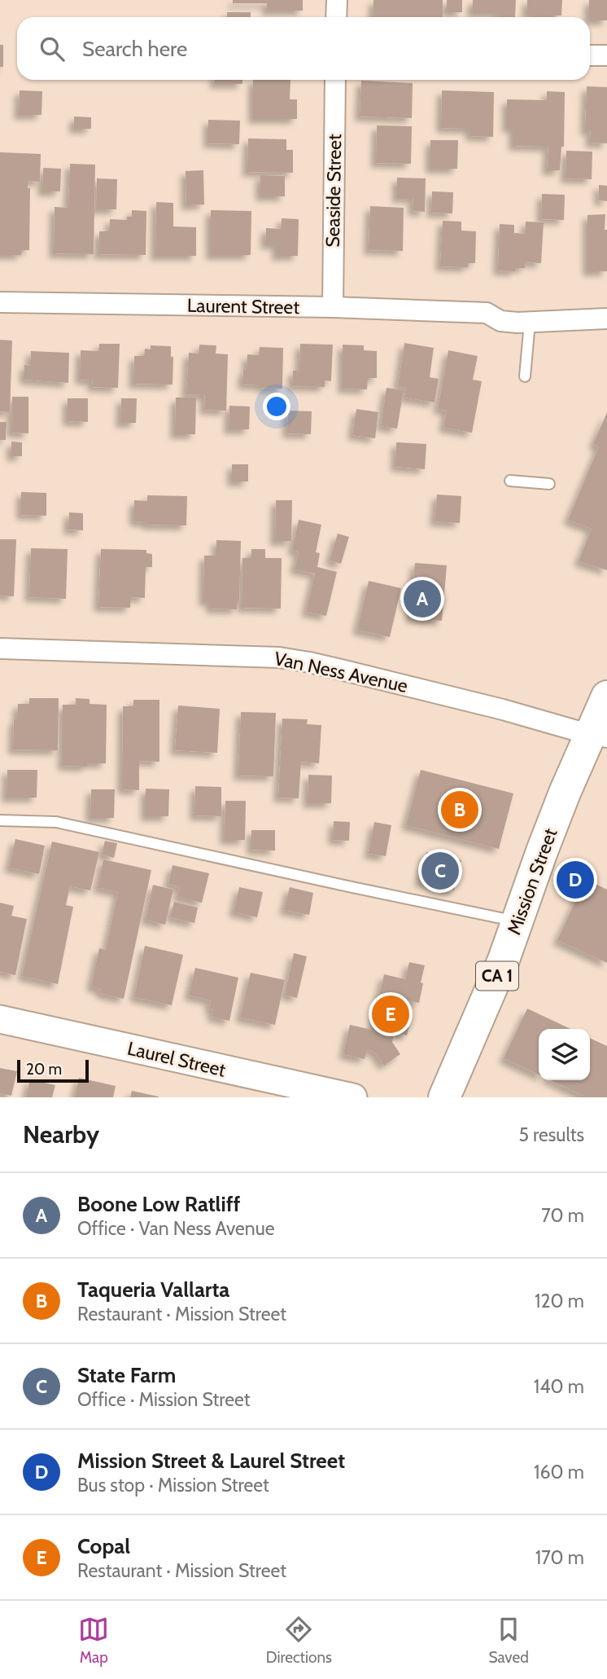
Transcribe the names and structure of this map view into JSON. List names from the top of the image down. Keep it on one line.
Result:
{"streets":{"highway":["Mission Street","CA 1"],"main road":["Laurel Street"],"street":["Seaside Street","Laurent Street","Van Ness Avenue"]},"crossings":[["Seaside Street","Laurent Street"],["Van Ness Avenue","Mission Street"]],"scale_bar":"20 m","page":{"search":"Search here","pins":["A","B","C","D","E"],"scale":"20 m","heading":["Nearby","5 results"],"list":[{"mark":"A","name":"Boone Low Ratliff","note":"Office · Van Ness Avenue","value":"70 m"},{"mark":"B","name":"Taqueria Vallarta","note":"Restaurant · Mission Street","value":"120 m"},{"mark":"C","name":"State Farm","note":"Office · Mission Street","value":"140 m"},{"mark":"D","name":"Mission Street & Laurel Street","note":"Bus stop · Mission Street","value":"160 m"},{"mark":"E","name":"Copal","note":"Restaurant · Mission Street","value":"170 m"}],"nav":["Map","Directions","Saved"]}}
